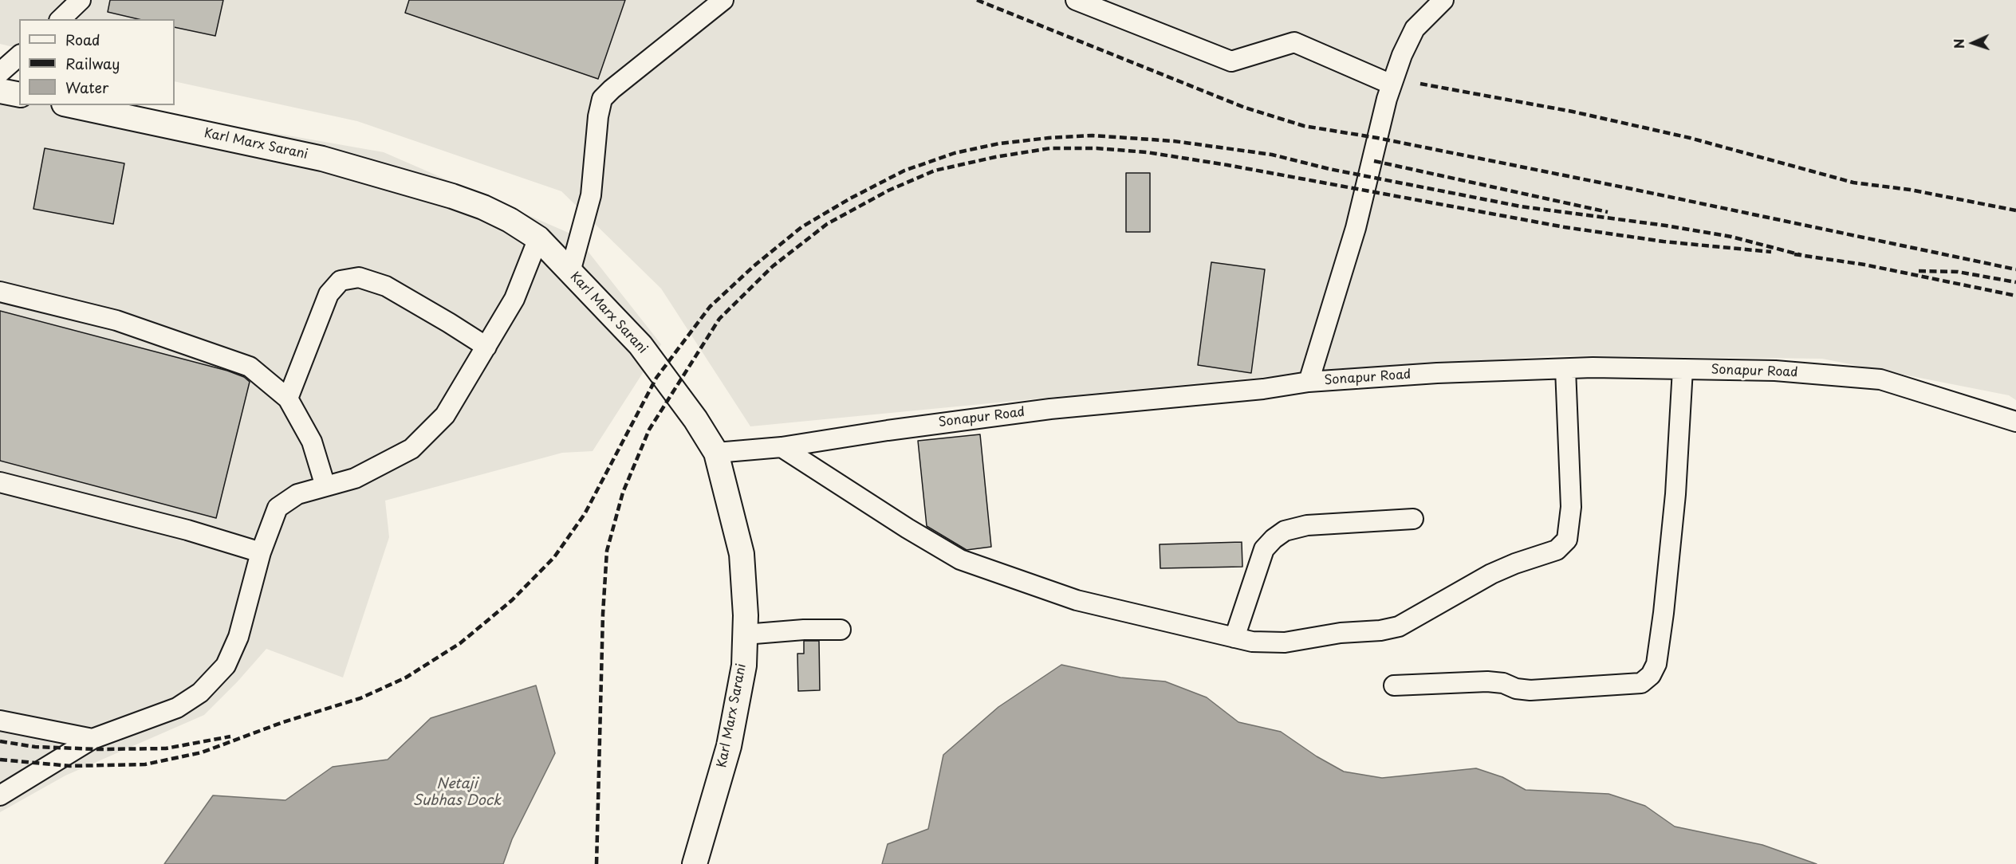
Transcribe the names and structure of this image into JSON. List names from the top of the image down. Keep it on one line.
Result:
{"streets":{"main road":["Karl Marx Sarani"],"street":["Sonapur Road"]},"crossings":[["Karl Marx Sarani","Sonapur Road"]],"water":["Netaji Subhas Dock"],"legend":["Road","Railway","Water"],"north":"left"}
